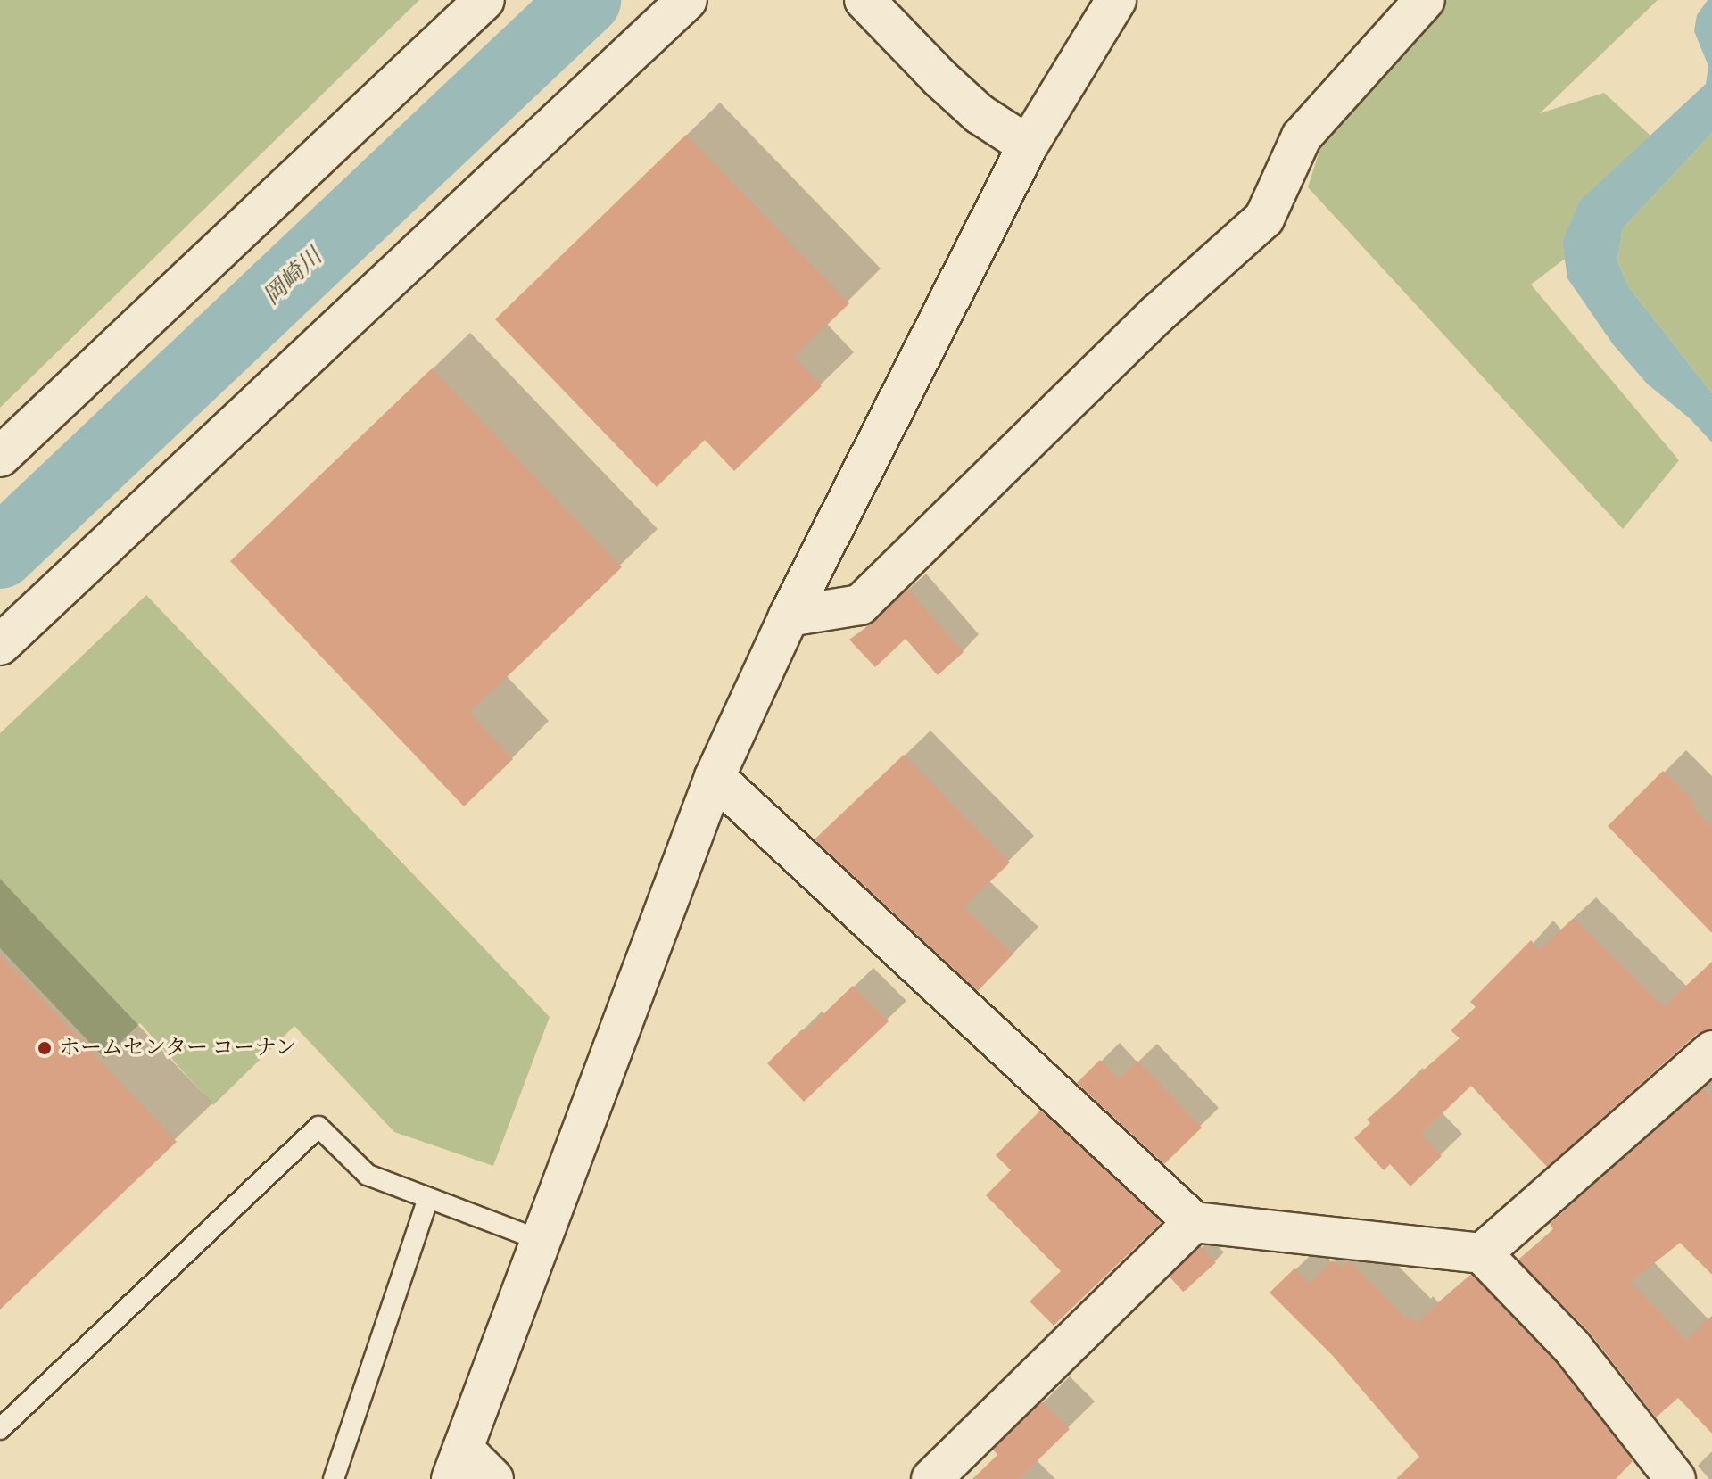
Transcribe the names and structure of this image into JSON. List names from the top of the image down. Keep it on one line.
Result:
{"water":["岡崎川"],"places":["ホームセンター コーナン"]}
